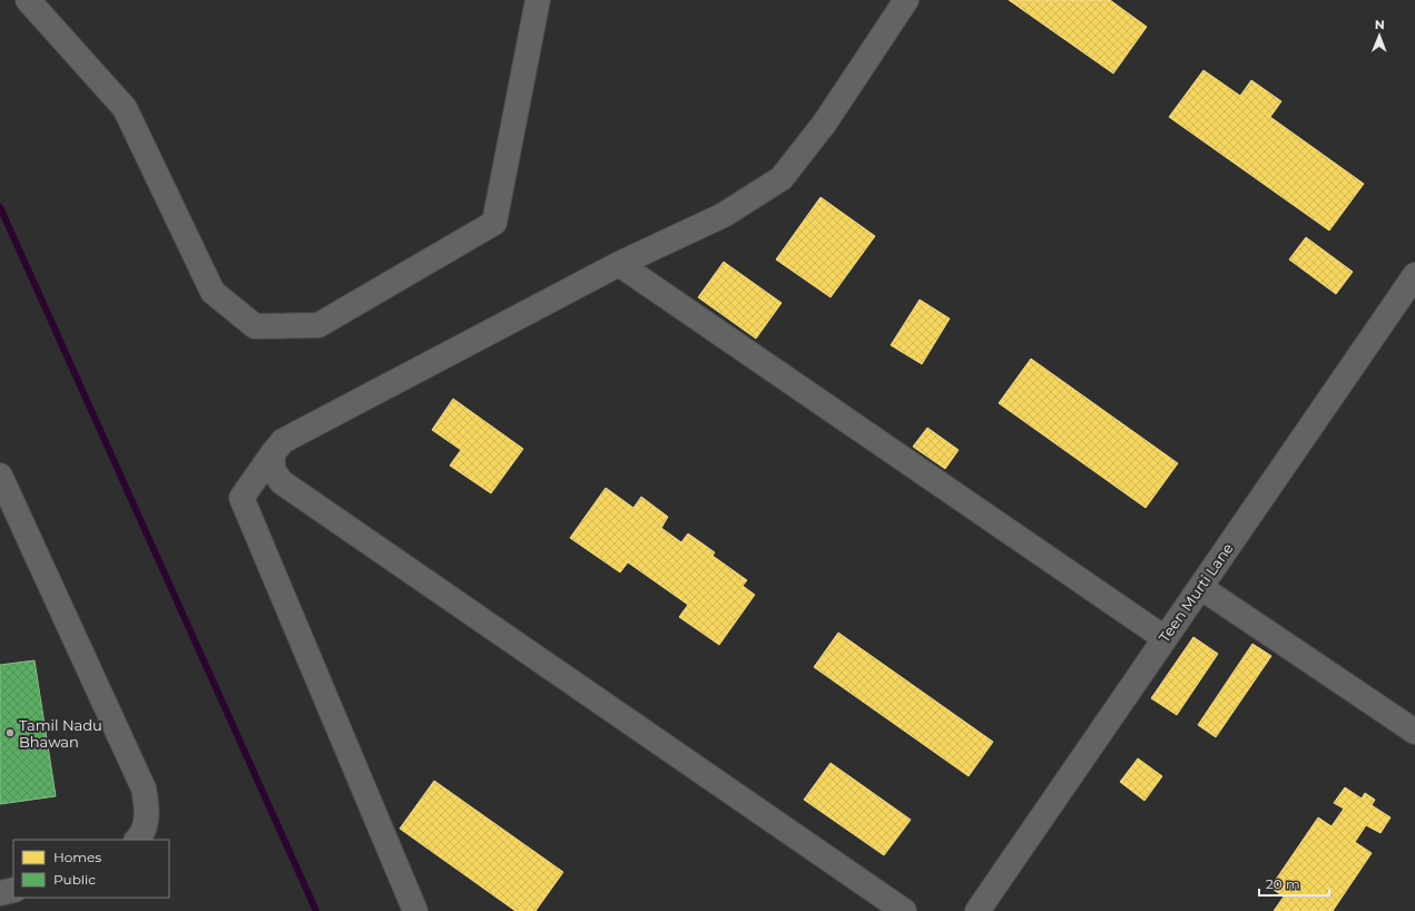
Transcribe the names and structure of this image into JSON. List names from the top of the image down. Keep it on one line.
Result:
{"streets":{"street":["Teen Murti Lane"]},"places":["Tamil Nadu Bhawan"],"legend":["Homes","Public"],"scale_bar":"20 m","north":"top"}
